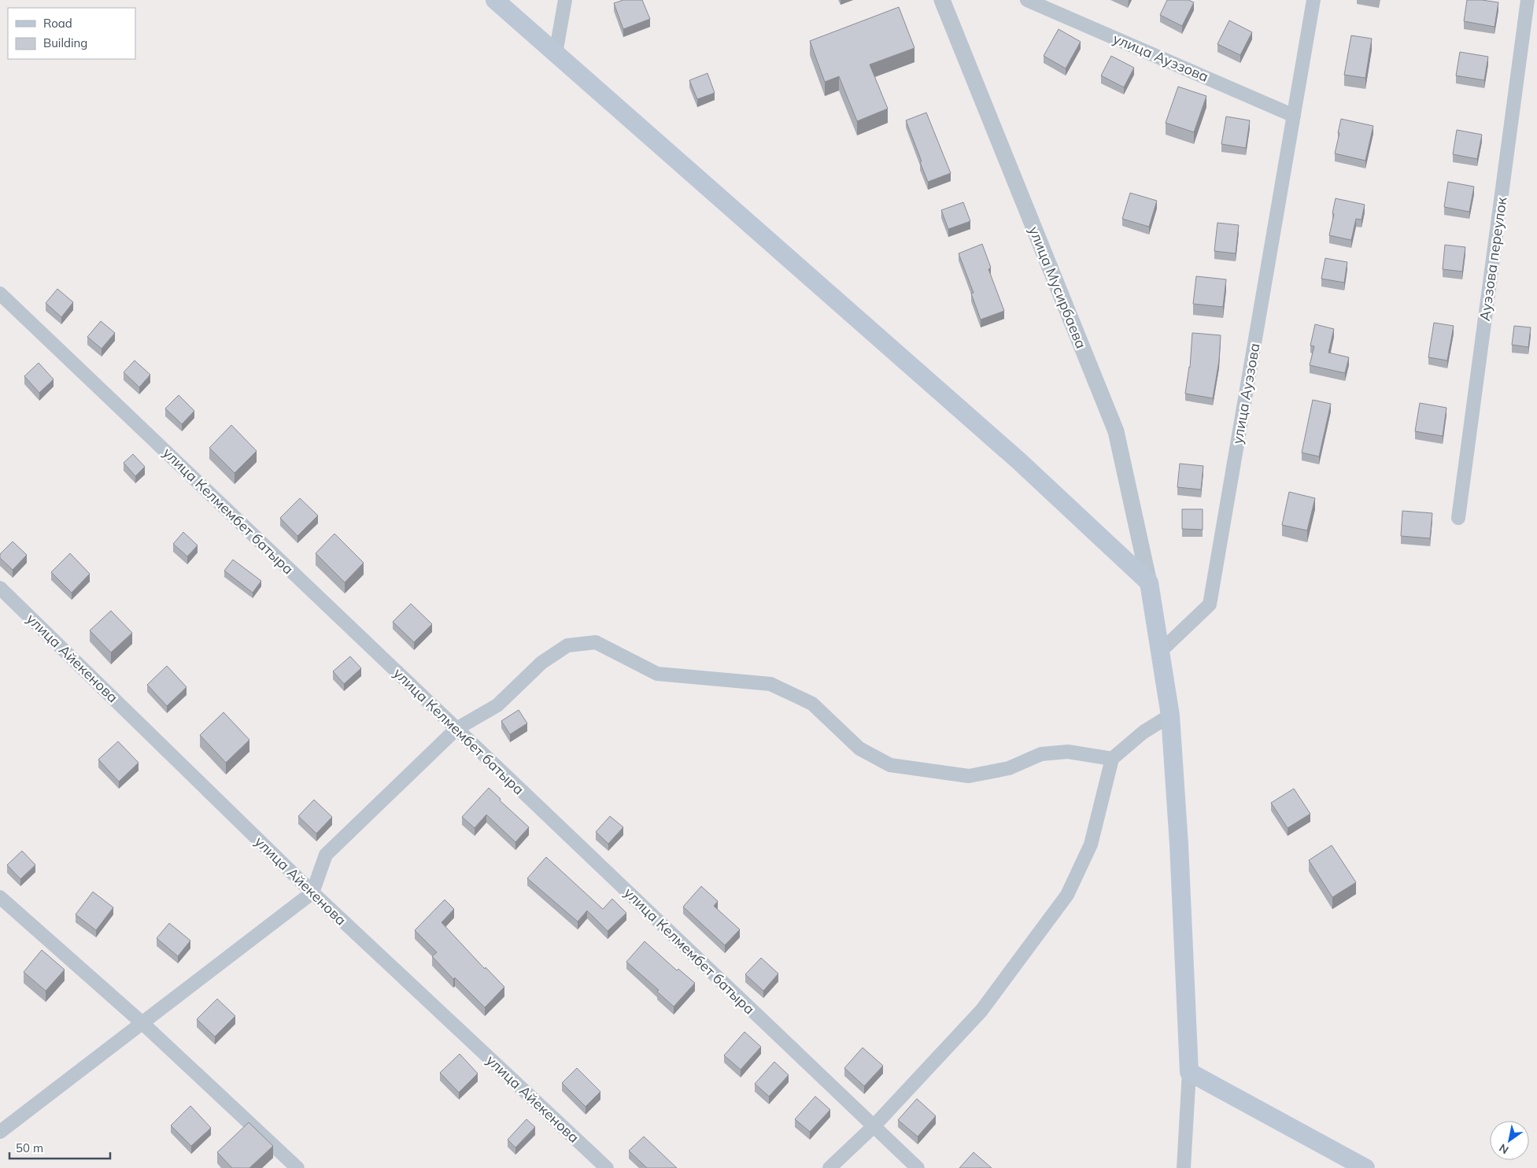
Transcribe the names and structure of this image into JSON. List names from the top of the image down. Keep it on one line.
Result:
{"streets":{"street":["улица Ауэзова","Ауэзова переулок","улица Мусирбаева","улица Келмембет батыра","улица Айекенова"]},"legend":["Road","Building"],"scale_bar":"50 m","north":"bottom left"}
